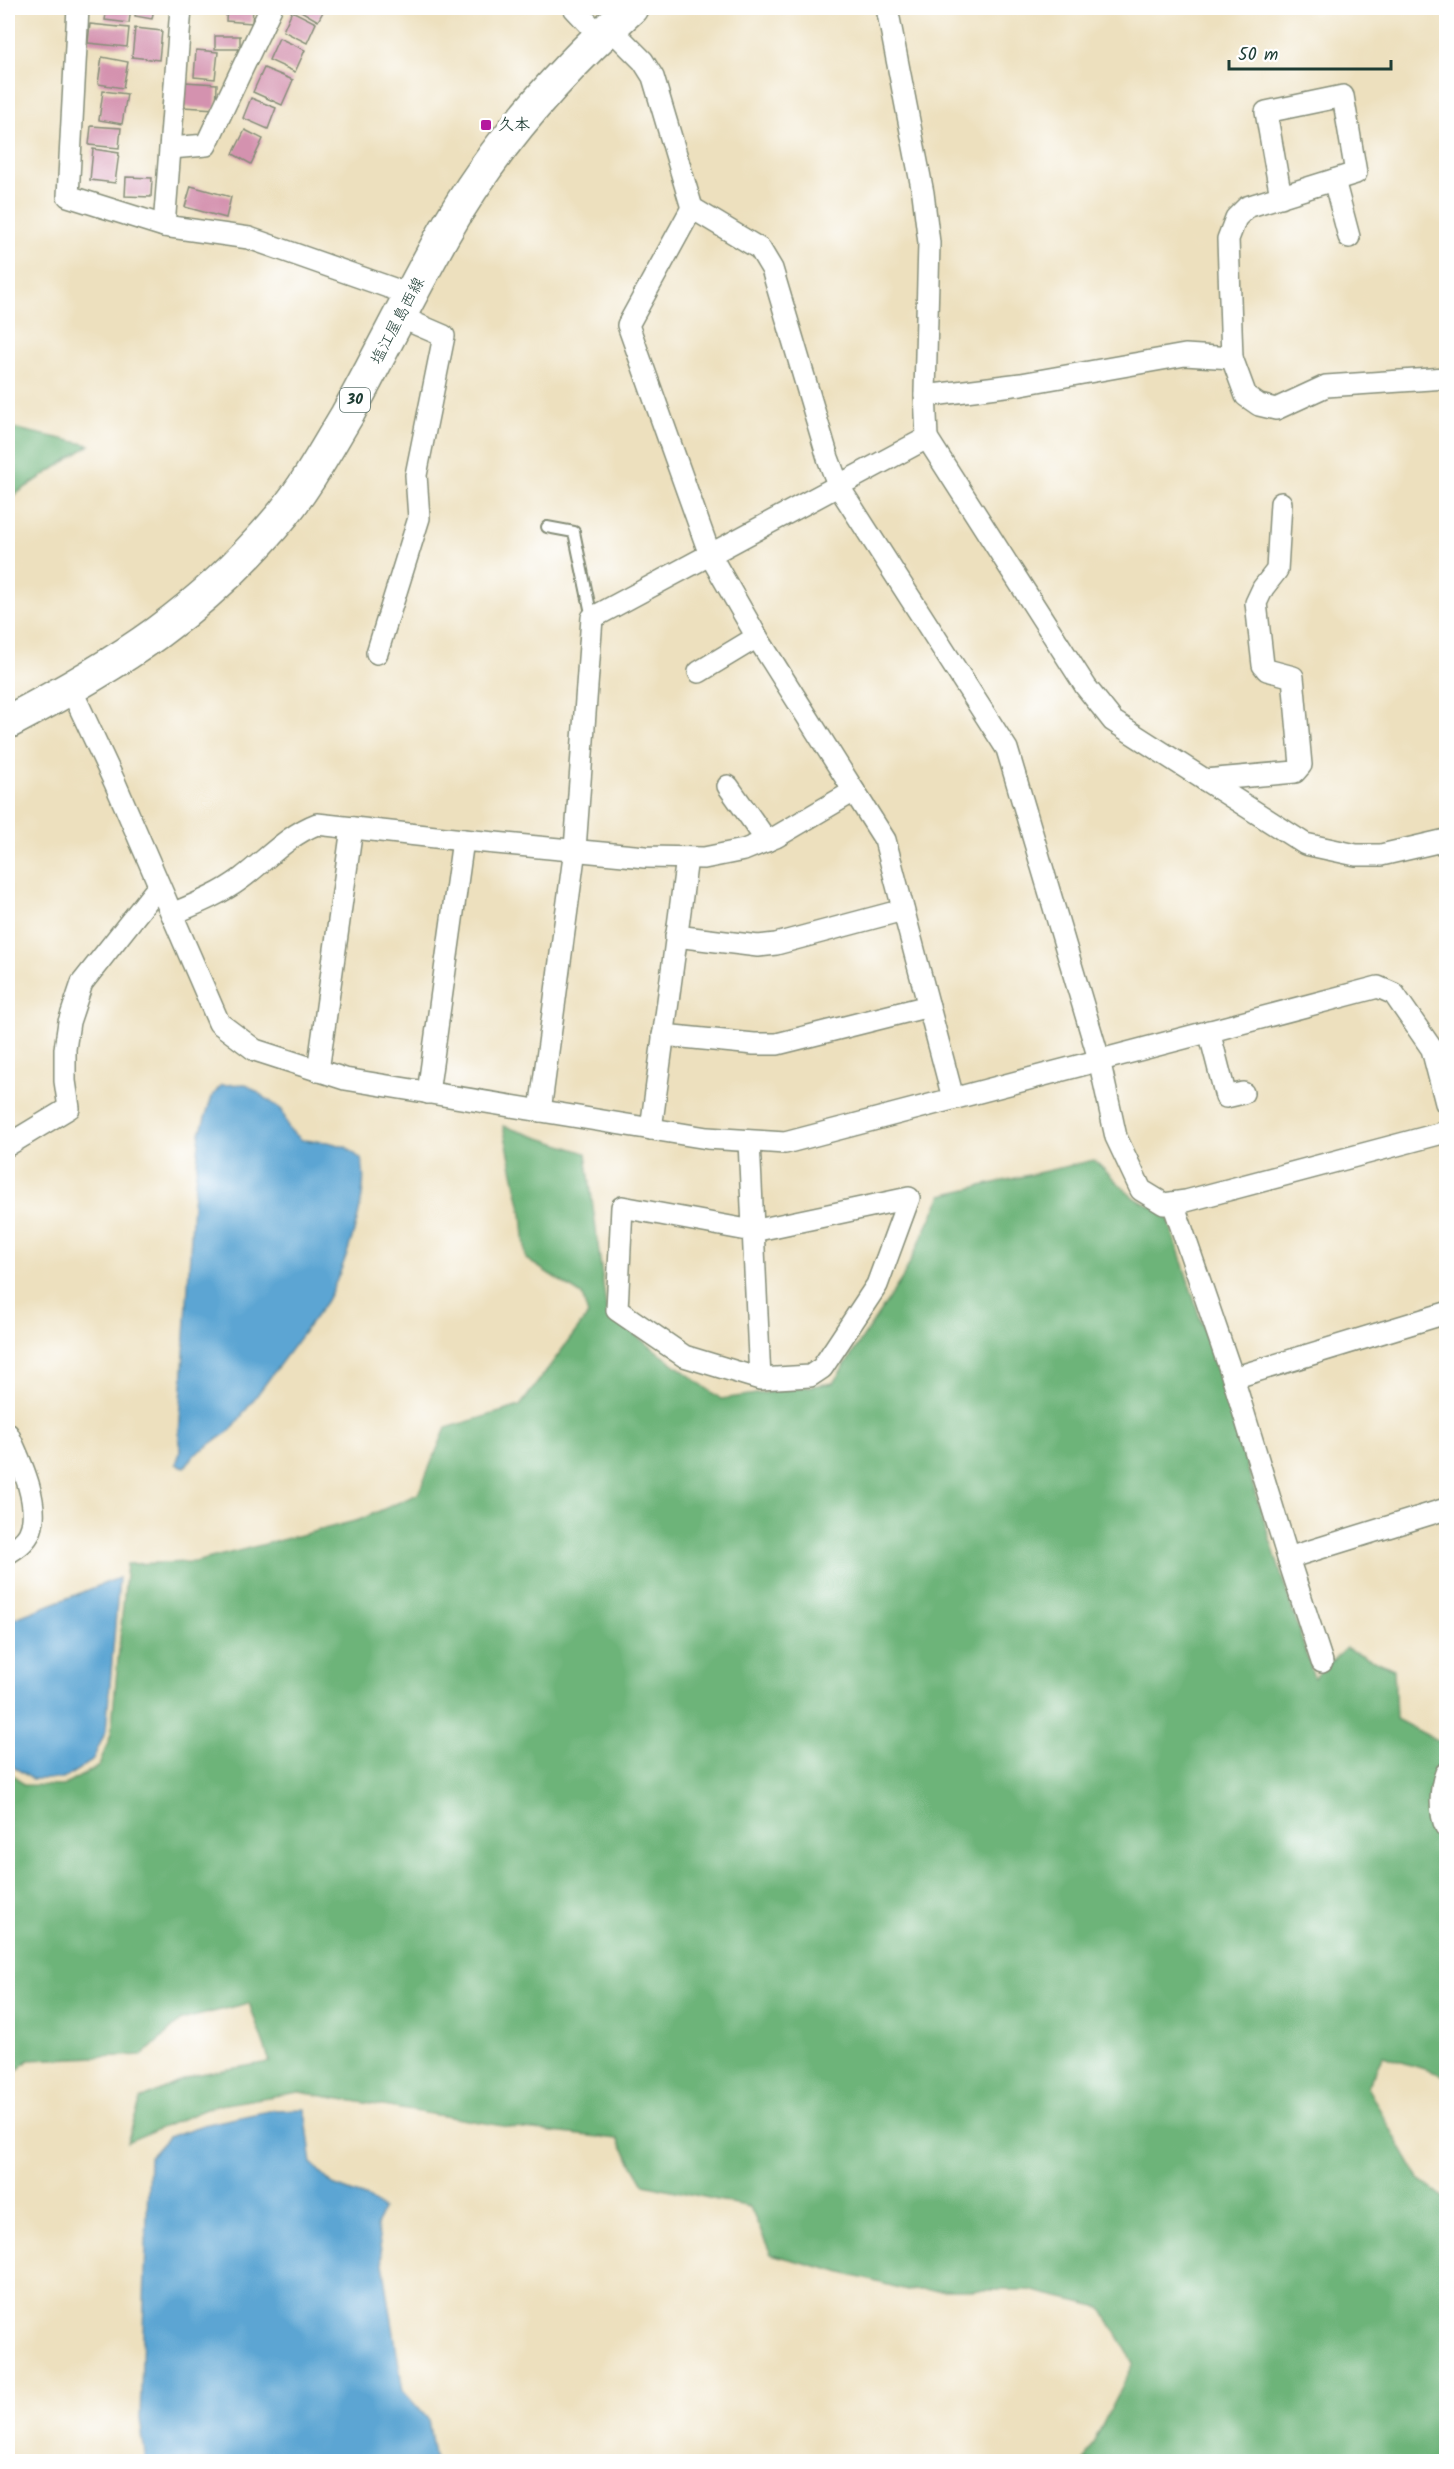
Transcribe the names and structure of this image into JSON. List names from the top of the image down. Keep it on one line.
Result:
{"streets":{"main road":["塩江屋島西線","30"]},"places":{"transit":["久本"]},"scale_bar":"50 m"}
